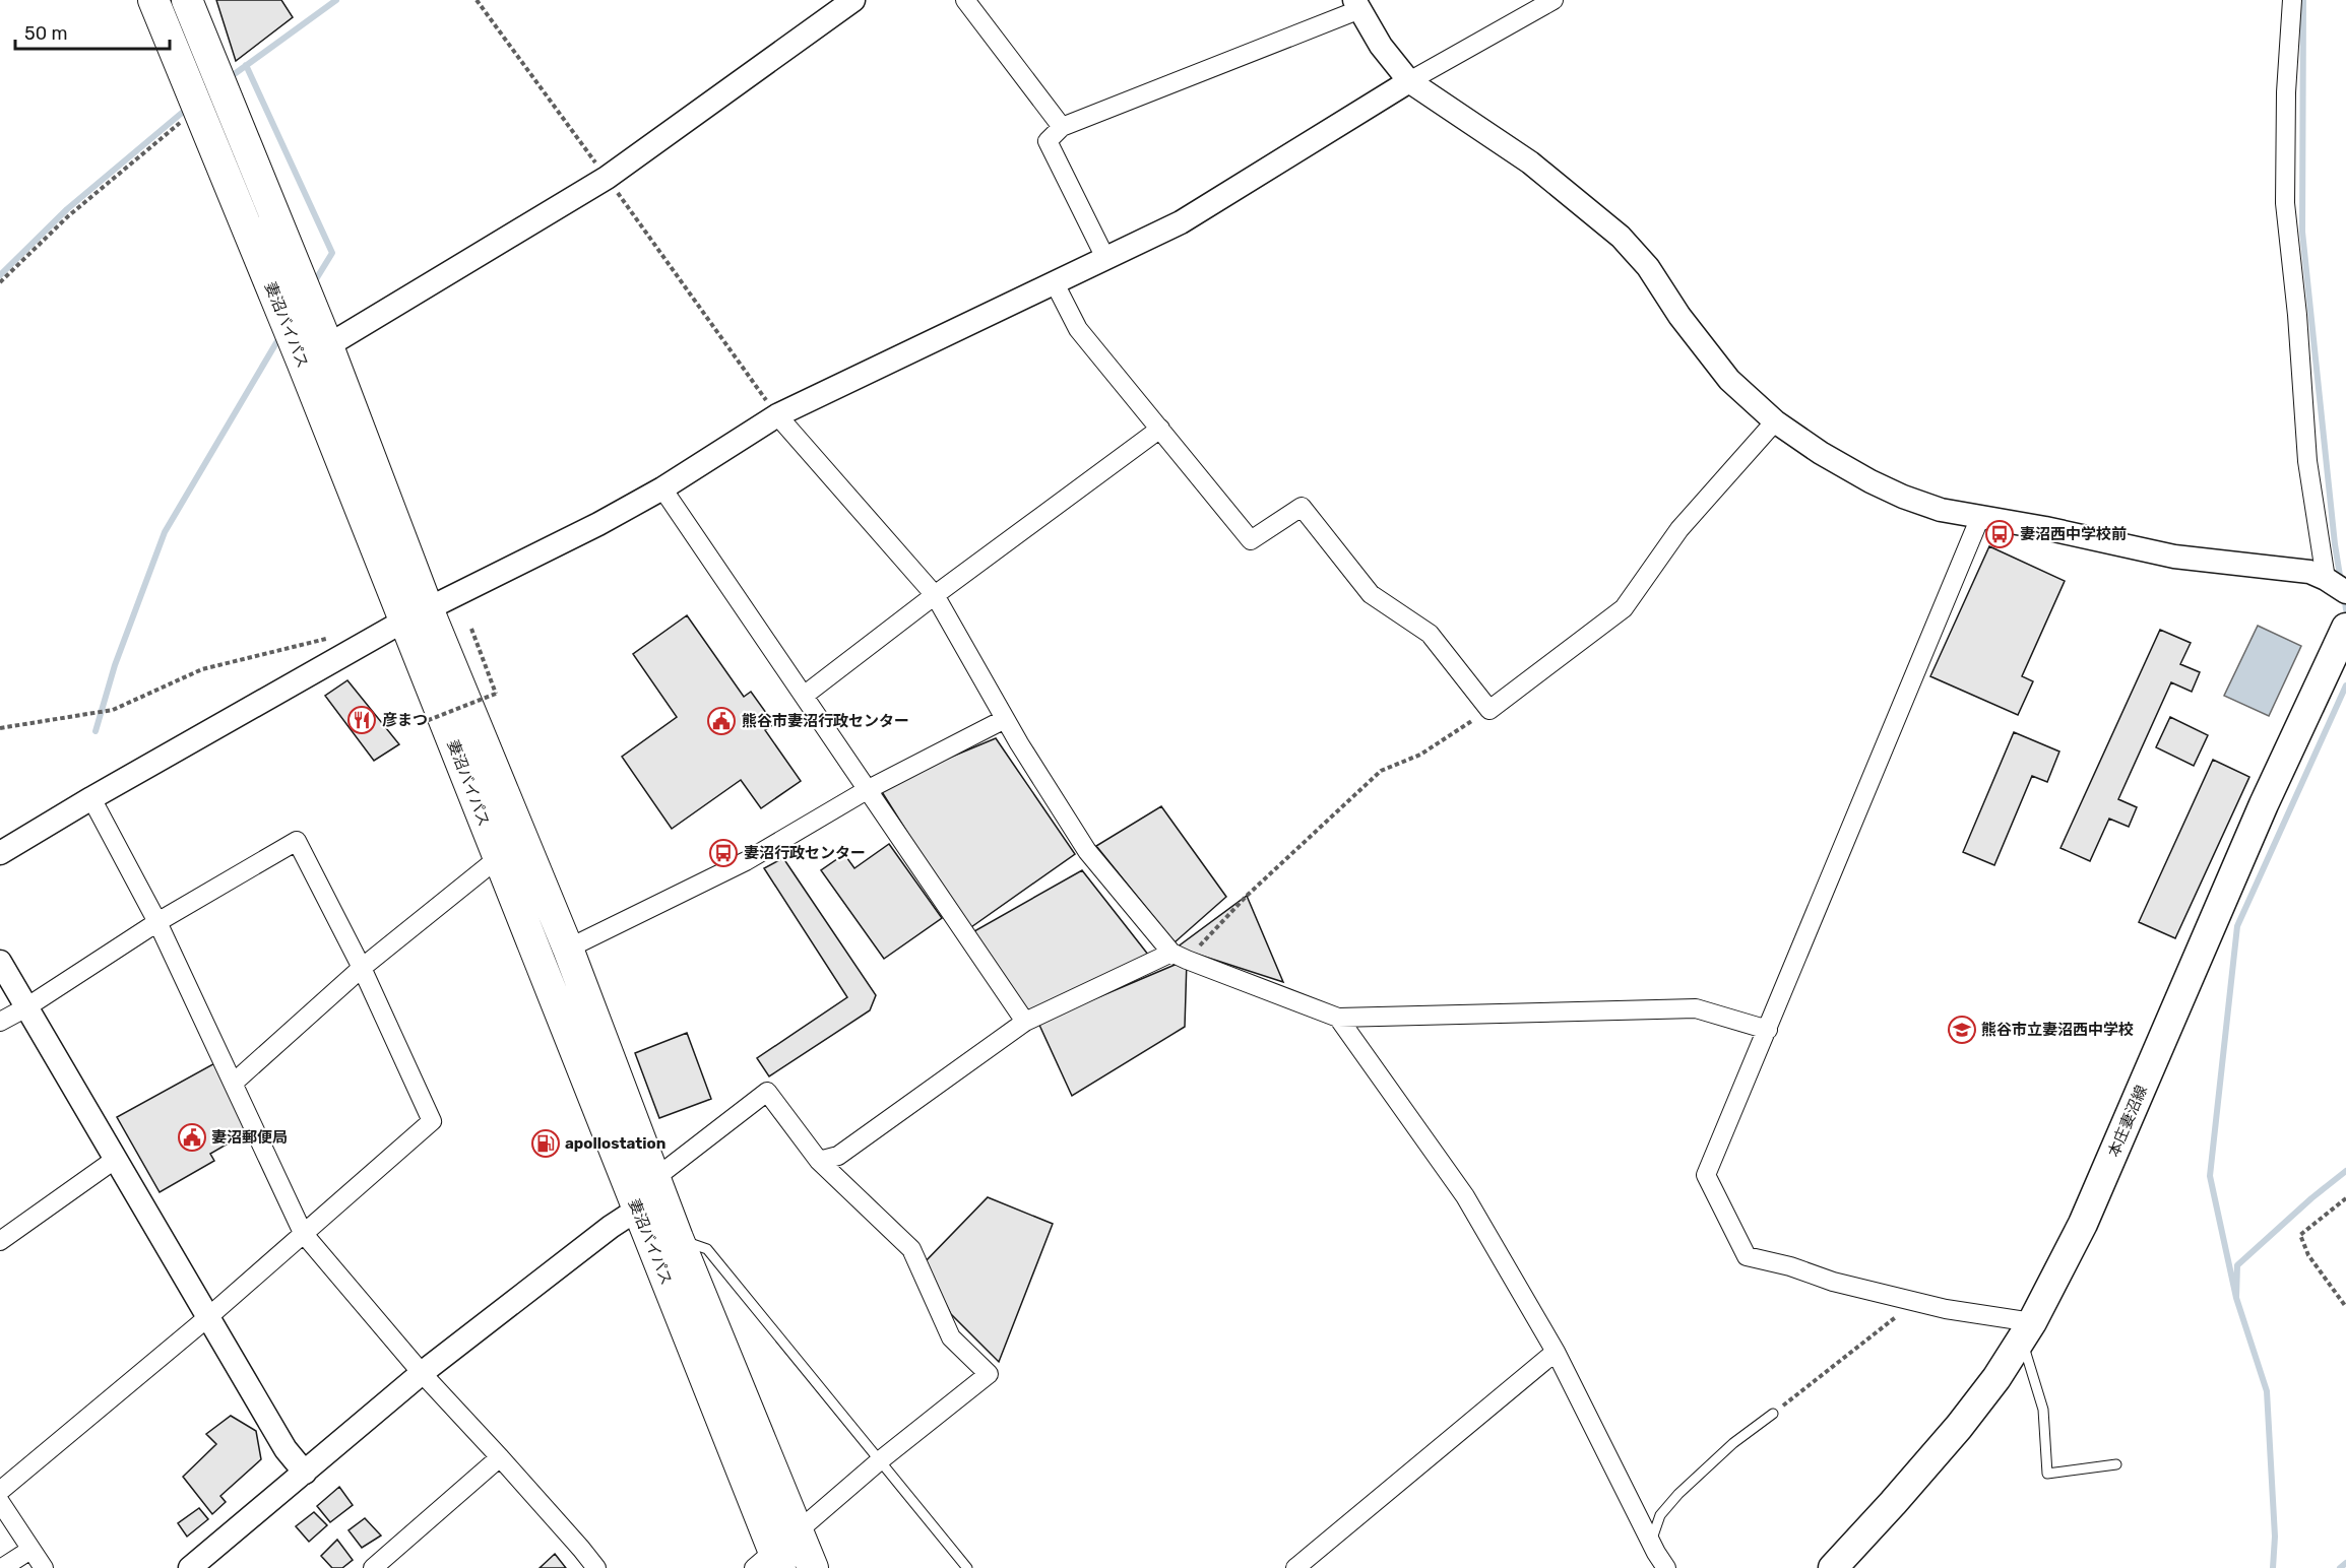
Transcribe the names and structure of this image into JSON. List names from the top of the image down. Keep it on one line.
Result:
{"streets":{"highway":["妻沼バイパス"],"main road":["本庄妻沼線"]},"places":{"bus stop":["妻沼西中学校前","妻沼行政センター"],"restaurant":["彦まつ"],"public building":["熊谷市妻沼行政センター","妻沼郵便局"],"school or university":["熊谷市立妻沼西中学校"],"fuel station":["apollostation"]},"scale_bar":"50 m"}
